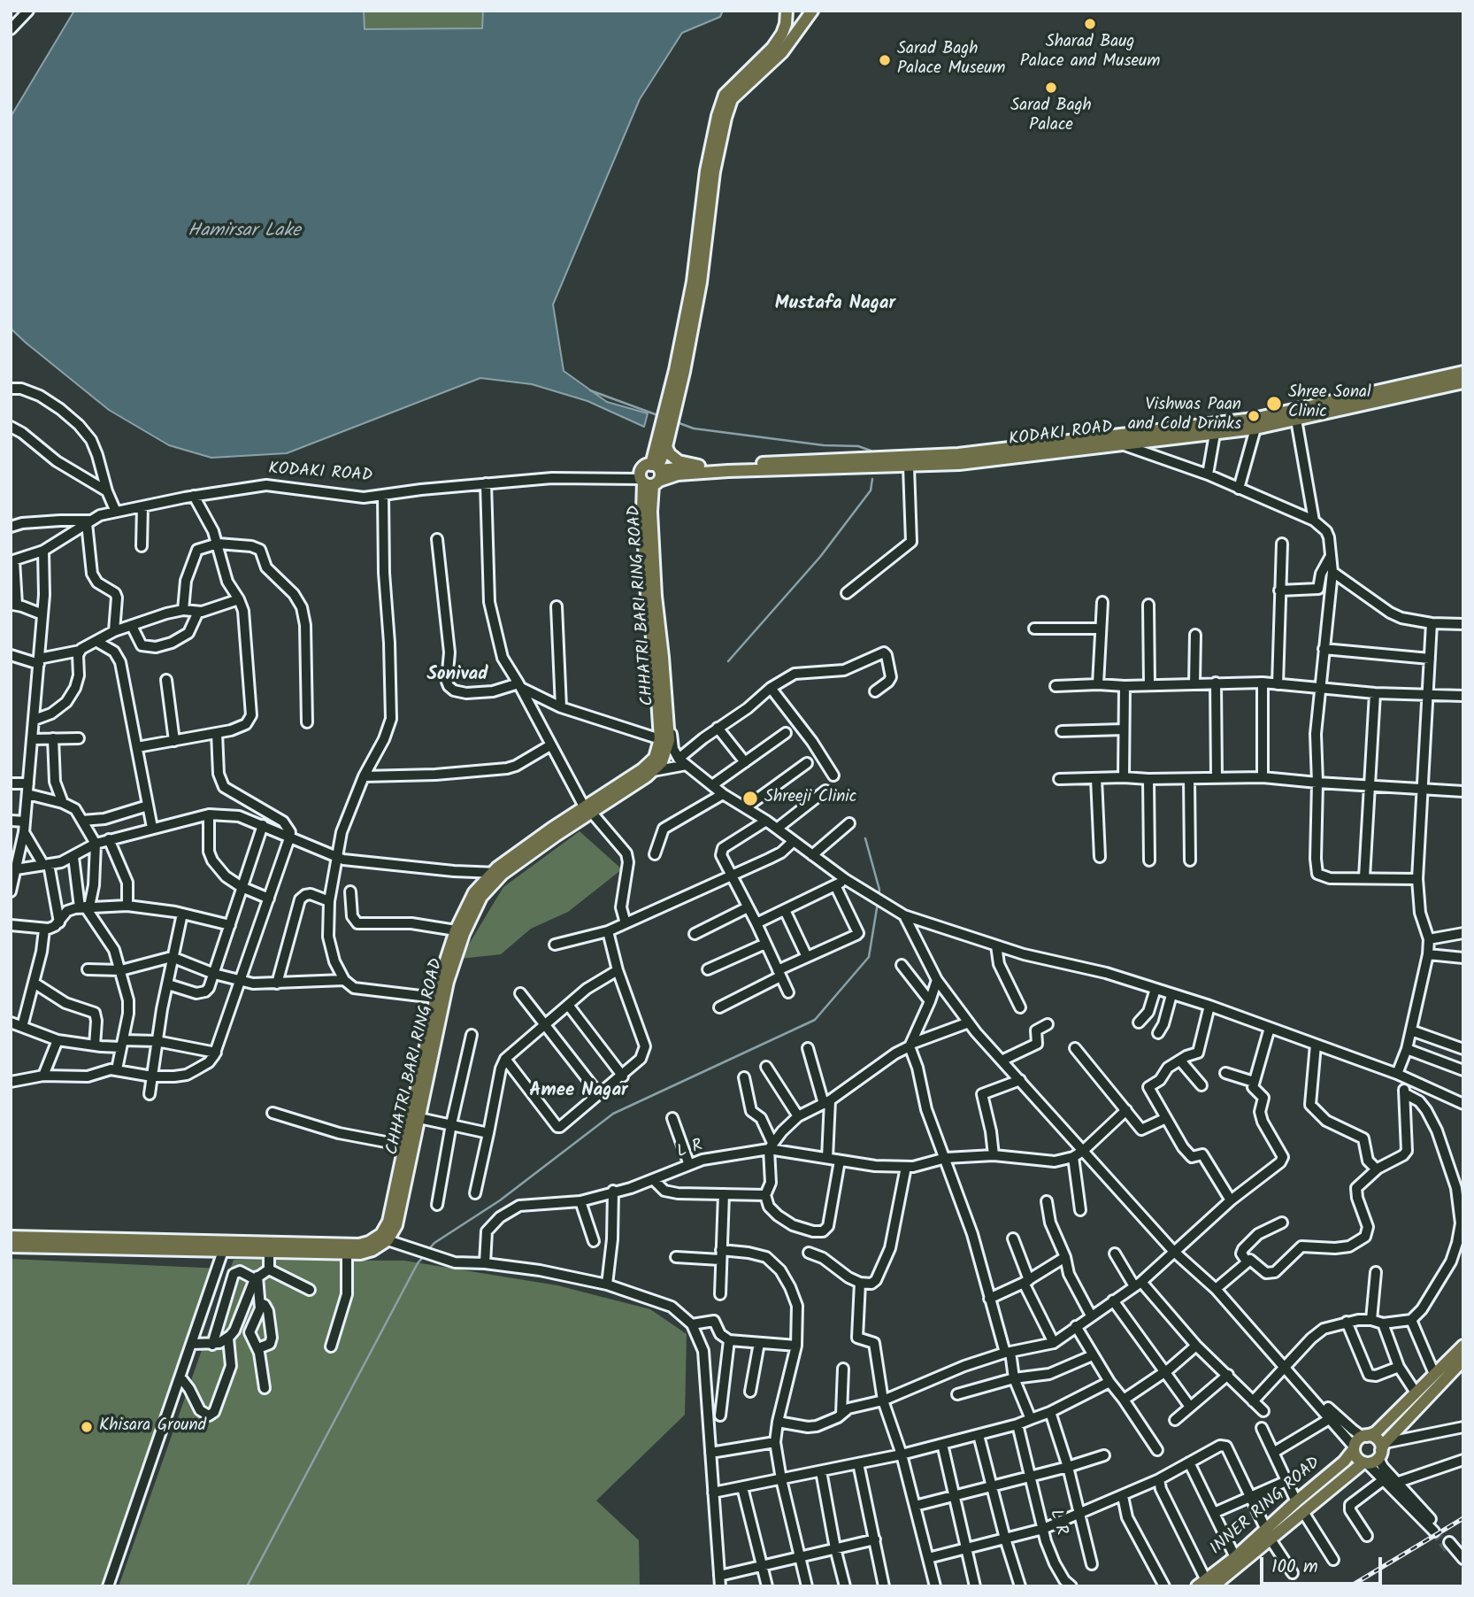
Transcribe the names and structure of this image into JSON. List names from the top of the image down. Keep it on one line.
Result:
{"streets":{"main road":["KODAKI ROAD","CHHATRI BARI RING ROAD","INNER RING ROAD"],"street":["L R"]},"crossings":[["KODAKI ROAD","CHHATRI BARI RING ROAD"]],"districts":["Mustafa Nagar","Sonivad","Amee Nagar"],"water":["Hamirsar Lake"],"places":["Sharad Baug Palace and Museum","Sarad Bagh Palace Museum","Sarad Bagh Palace","Shree Sonal Clinic","Vishwas Paan and Cold Drinks","Shreeji Clinic","Khisara Ground"],"scale_bar":"100 m"}
